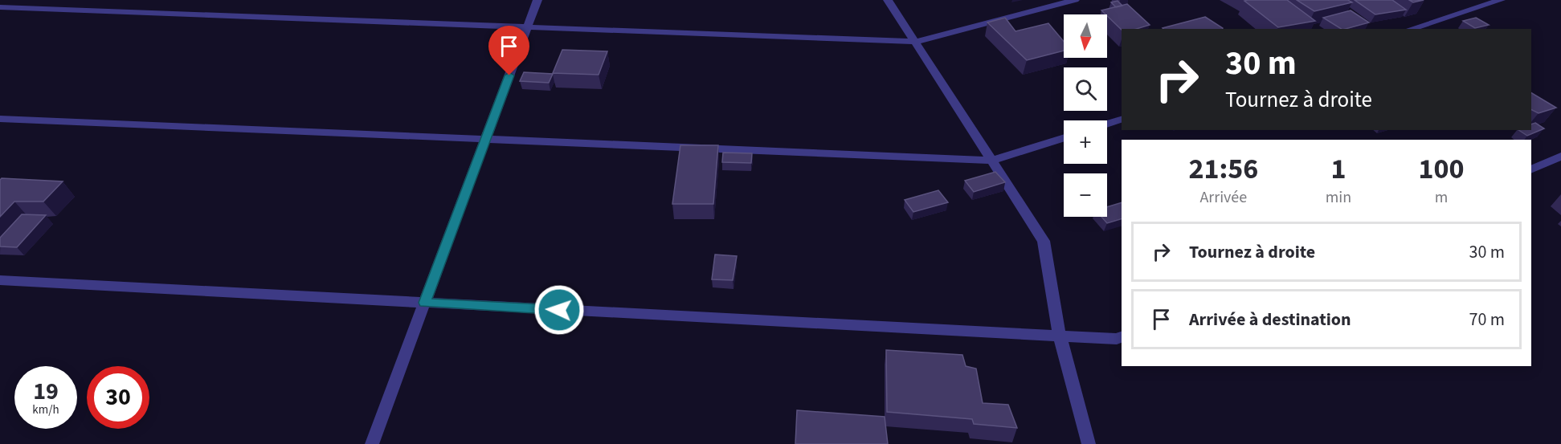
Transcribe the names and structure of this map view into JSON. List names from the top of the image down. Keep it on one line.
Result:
{"north":"bottom","page":{"map_buttons":["+","−"],"turn":["30 m","Tournez à droite"],"eta":["21:56","Arrivée","1","min","100","m"],"list":[{"name":"Tournez à droite","value":"30 m"},{"name":"Arrivée à destination","value":"70 m"}],"speed":"19 km/h","limit":"30"}}
